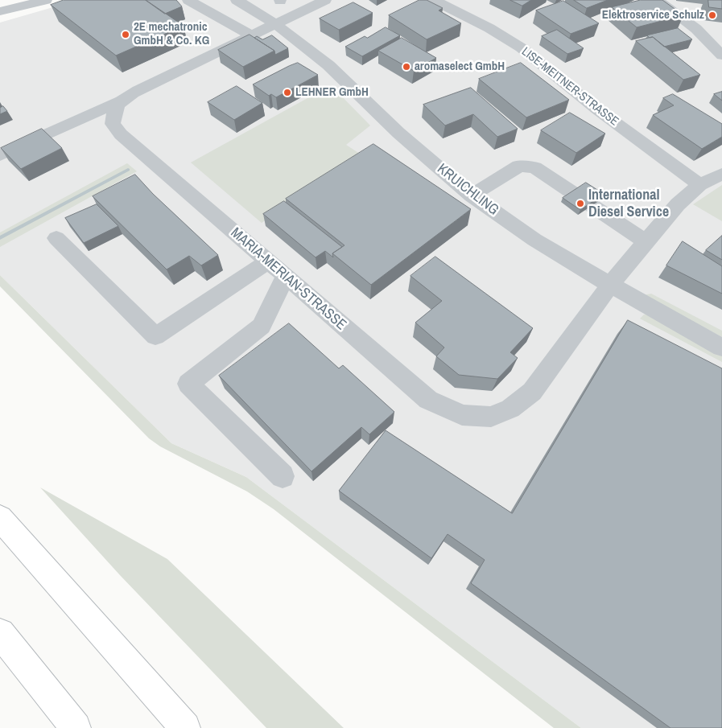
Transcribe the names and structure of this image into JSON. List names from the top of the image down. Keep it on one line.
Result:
{"streets":{"street":["LISE-MEITNER-STRASSE","KRUICHLING","MARIA-MERIAN-STRASSE"]},"crossings":[["KRUICHLING","MARIA-MERIAN-STRASSE"]],"places":["Elektroservice Schulz","2E mechatronic GmbH & Co. KG","aromaselect GmbH","LEHNER GmbH","International Diesel Service"]}
